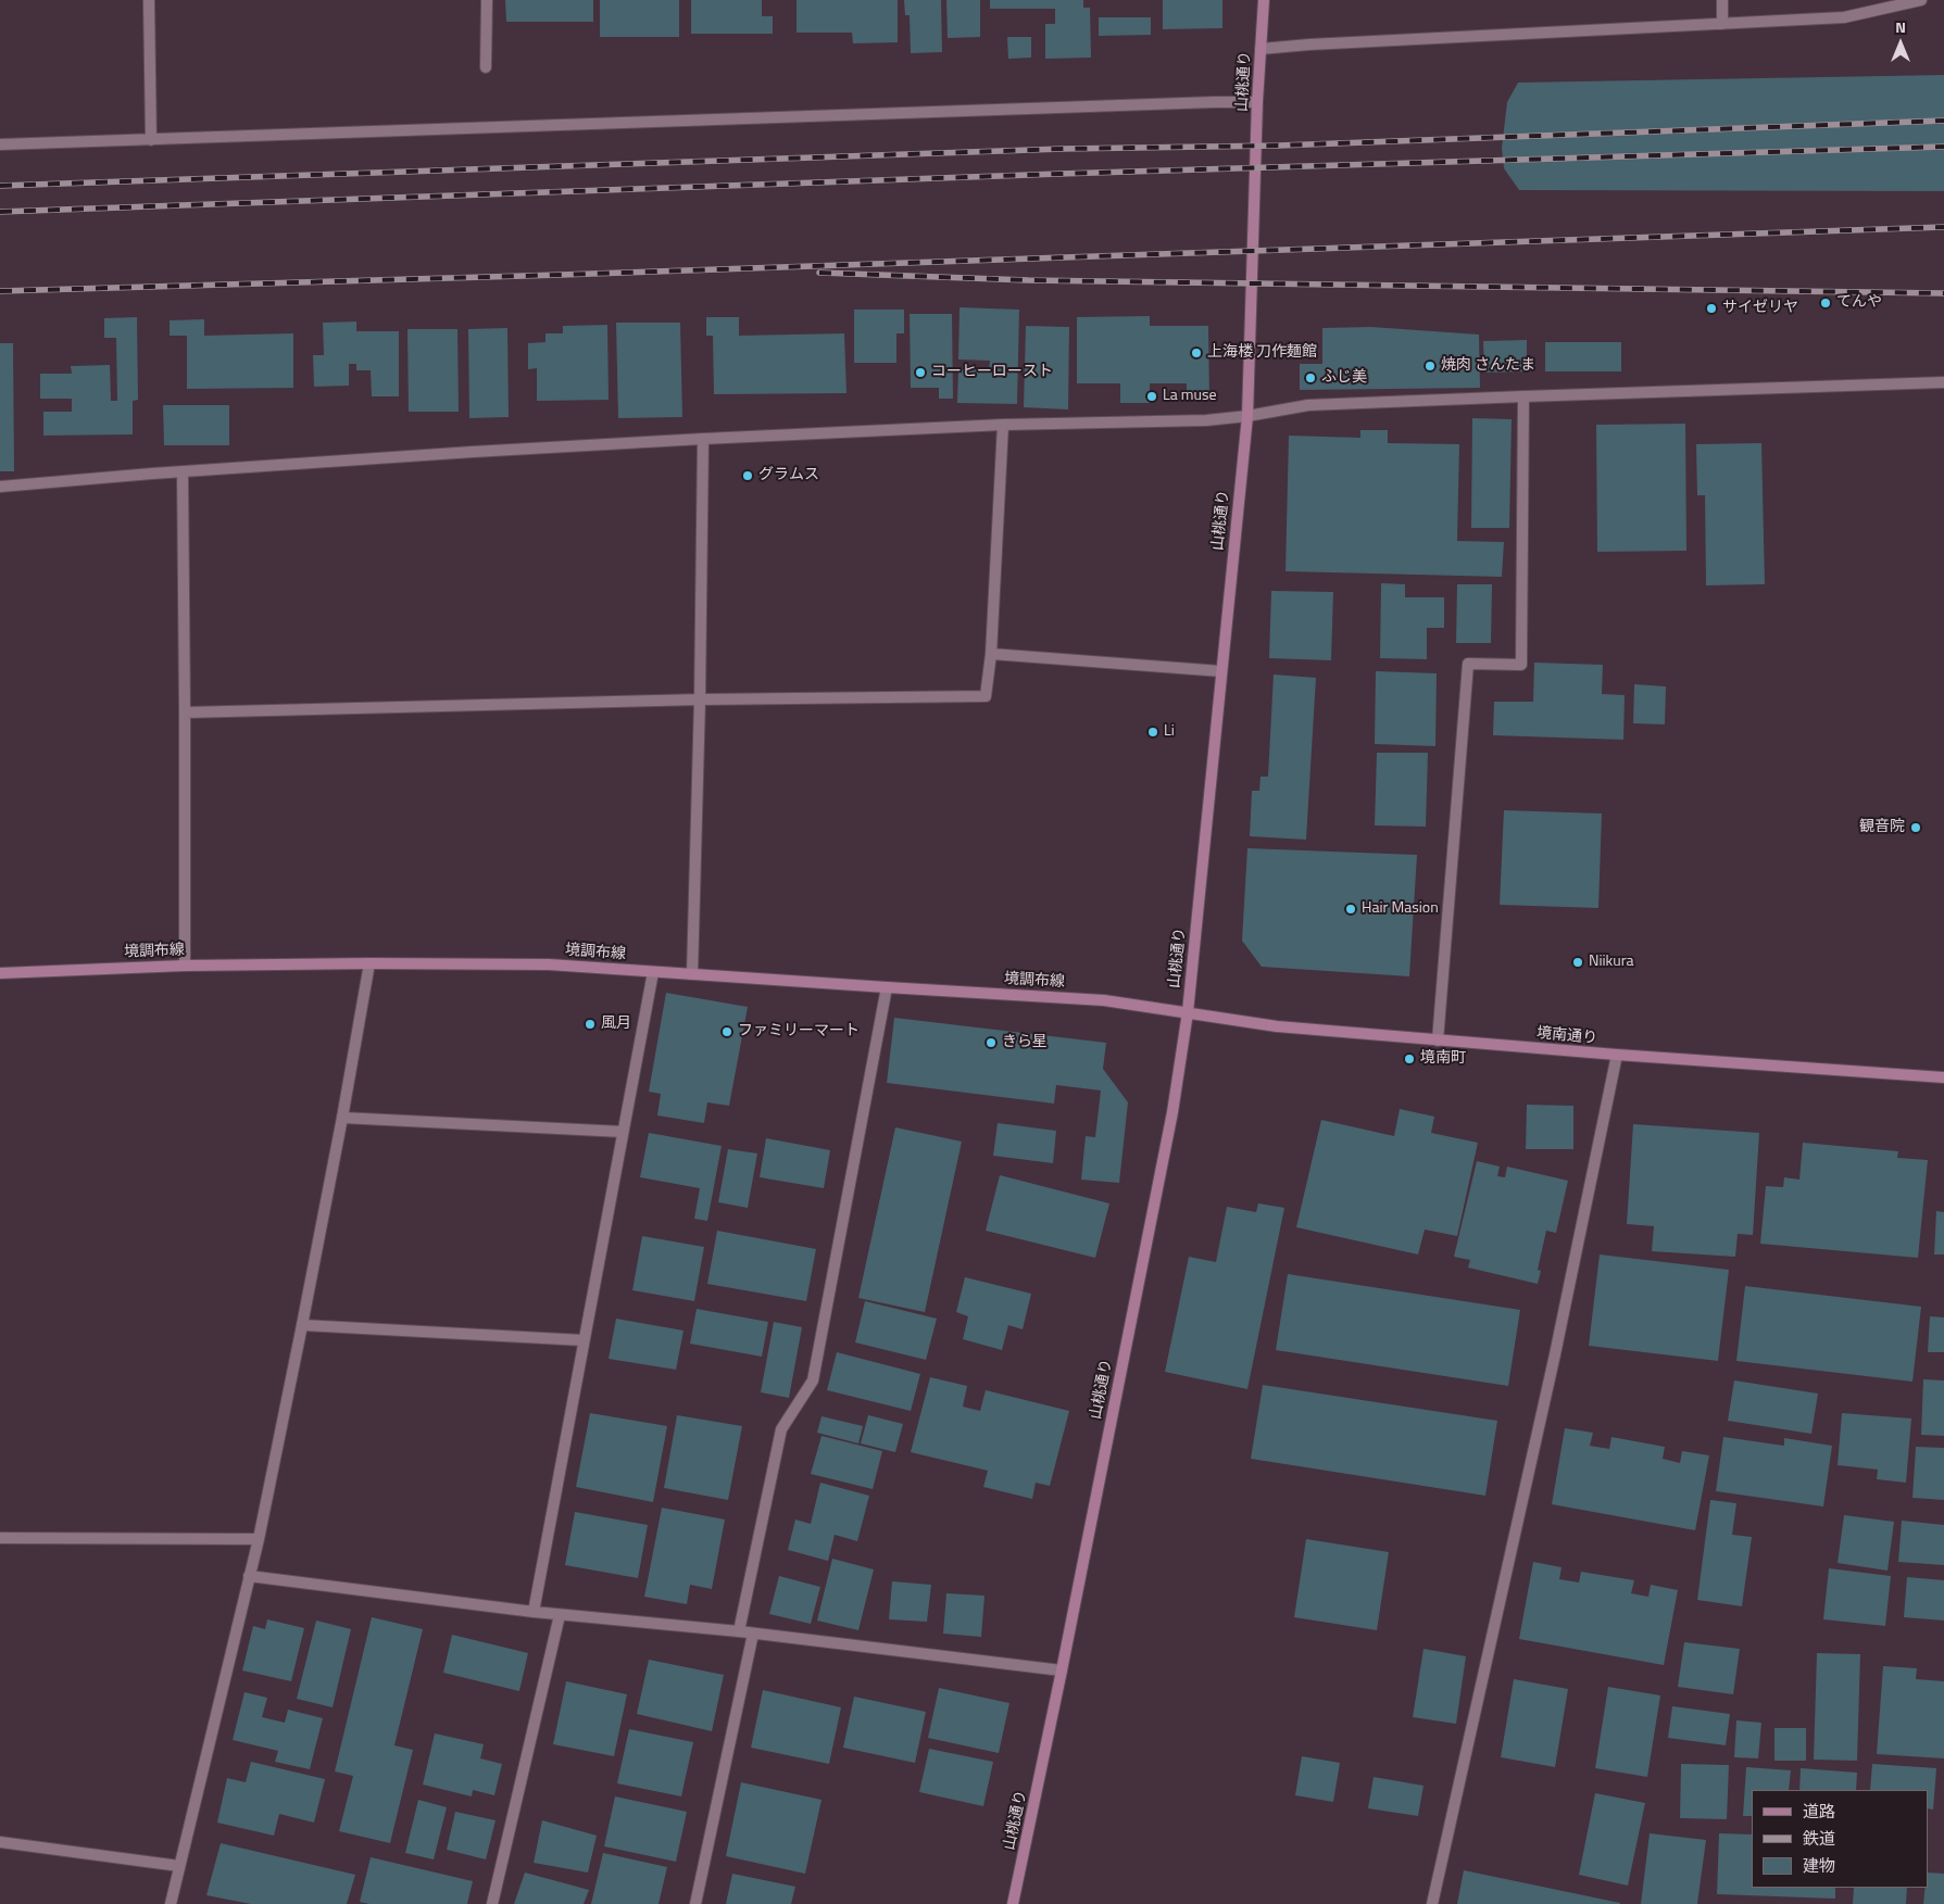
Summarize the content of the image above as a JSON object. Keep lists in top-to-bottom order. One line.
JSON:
{"streets":{"street":["山桃通り","境調布線","境南通り"]},"crossings":[["山桃通り","境調布線"],["山桃通り","境南通り"],["境調布線","境南通り"]],"places":["てんや","サイゼリヤ","上海楼 刀作麺館","焼肉 さんたま","コーヒーロースト","ふじ美","La muse","グラムス","Li","観音院","Hair Masion","Niikura","風月","ファミリーマート","きら星","境南町"],"legend":["道路","鉄道","建物"],"north":"top"}
